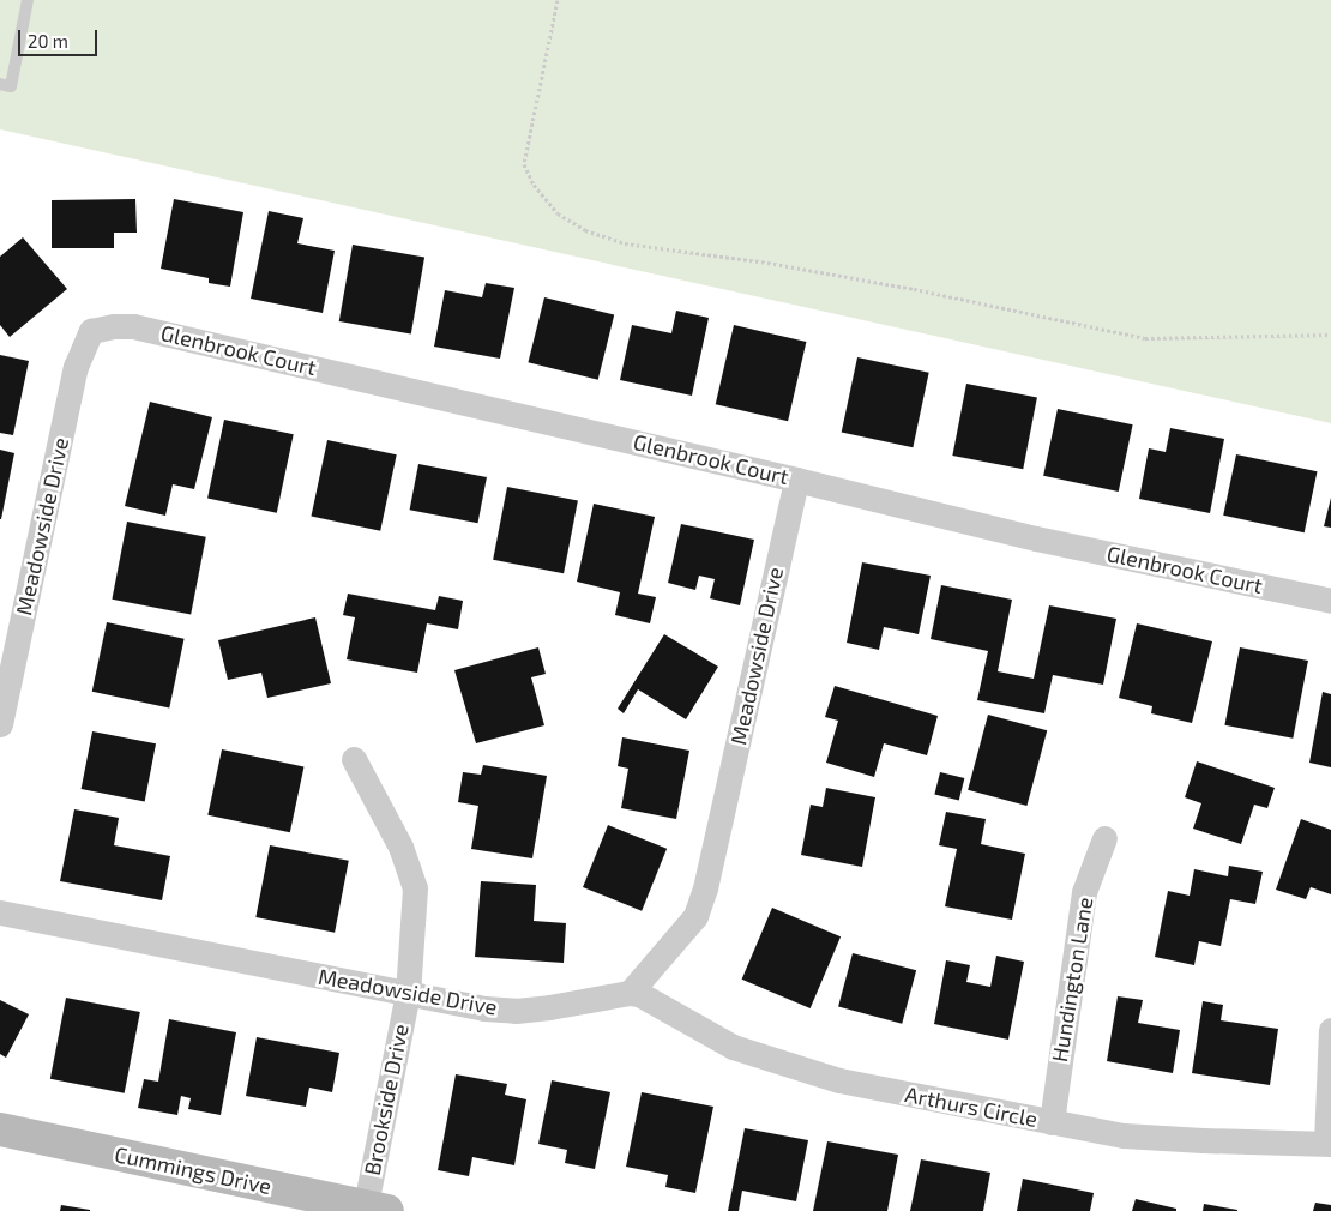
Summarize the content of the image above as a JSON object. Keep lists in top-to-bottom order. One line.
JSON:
{"streets":{"street":["Glenbrook Court","Meadowside Drive","Hundington Lane","Brookside Drive","Arthurs Circle","Cummings Drive"]},"crossings":[["Glenbrook Court","Meadowside Drive"],["Meadowside Drive","Brookside Drive"],["Meadowside Drive","Arthurs Circle"],["Hundington Lane","Arthurs Circle"],["Brookside Drive","Cummings Drive"]],"scale_bar":"20 m"}
